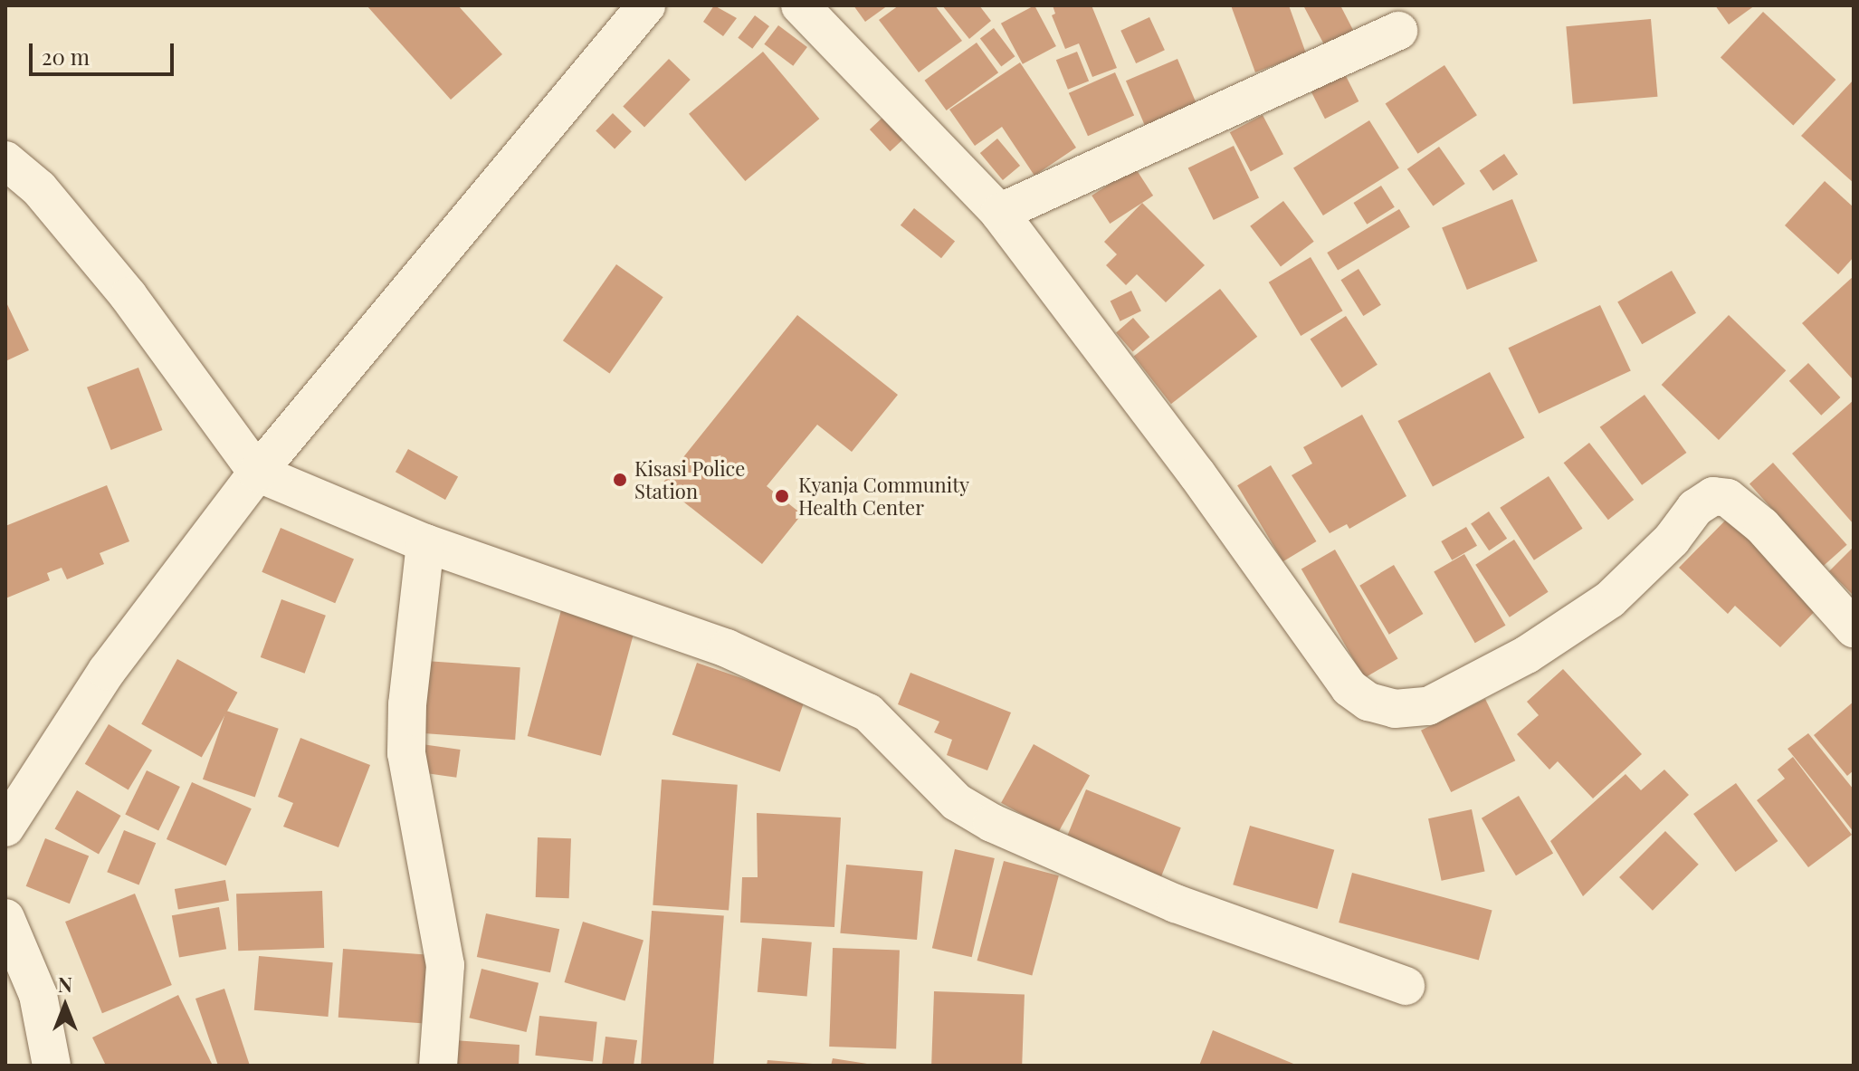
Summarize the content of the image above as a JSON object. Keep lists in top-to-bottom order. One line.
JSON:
{"places":["Kisasi Police Station","Kyanja Community Health Center"],"scale_bar":"20 m","north":"top"}
